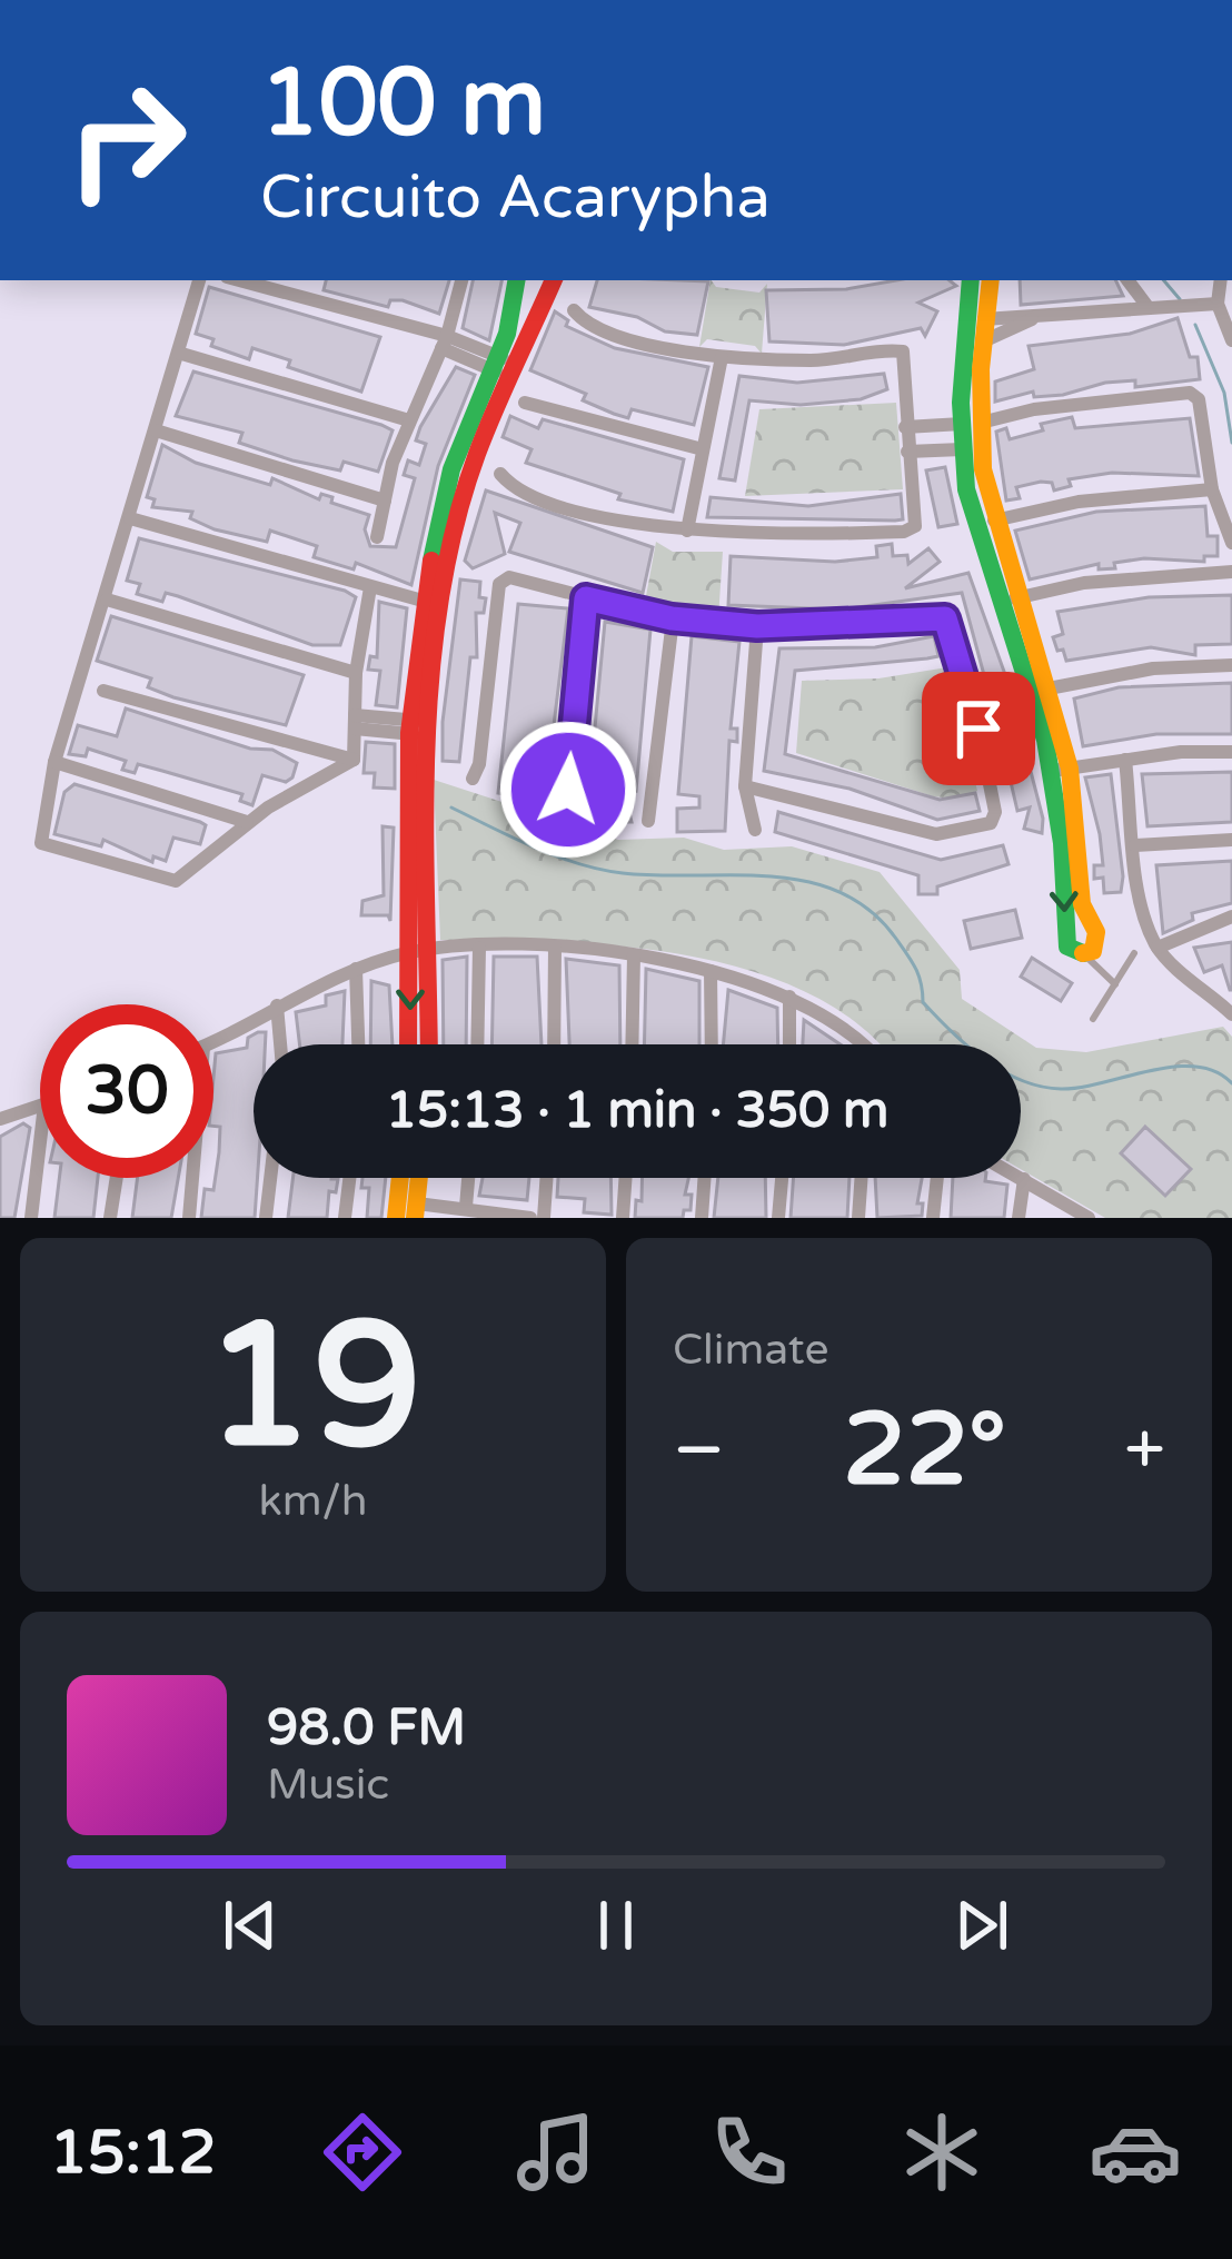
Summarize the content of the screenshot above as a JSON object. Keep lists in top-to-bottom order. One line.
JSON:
{"page":{"turn":["100 m","Circuito Acarypha"],"limit":"30","trip":"15:13 · 1 min · 350 m","tile":[["19","km/h"],"Climate"],"heat":["−","22°","+"],"song":["98.0 FM","Music"],"tabs":"15:12"}}
